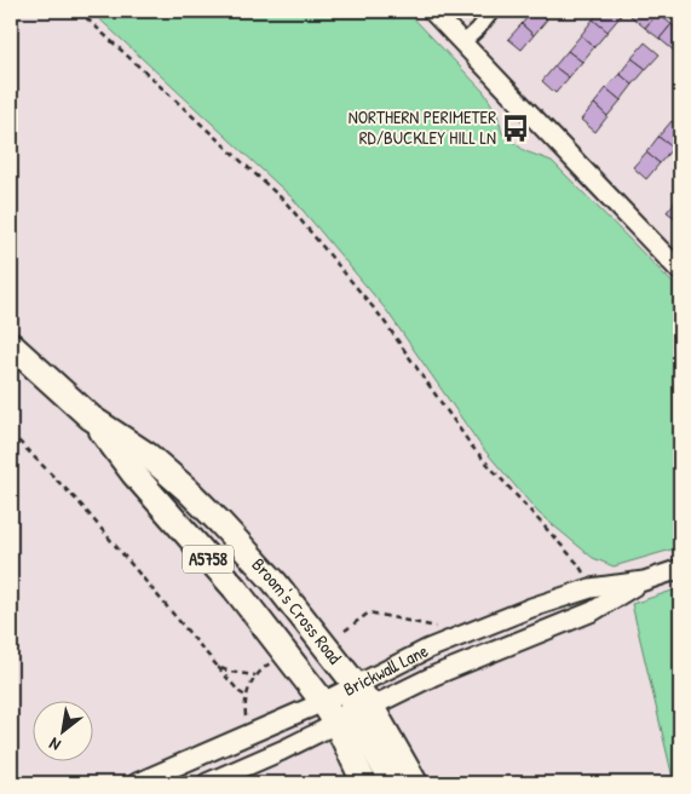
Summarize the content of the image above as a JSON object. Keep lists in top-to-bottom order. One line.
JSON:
{"streets":{"highway":["A5758","Broom's Cross Road"],"main road":["Brickwall Lane"]},"crossings":[["Broom's Cross Road","Brickwall Lane"]],"places":{"bus stop":["NORTHERN PERIMETER RD/BUCKLEY HILL LN"]},"north":"bottom left"}
